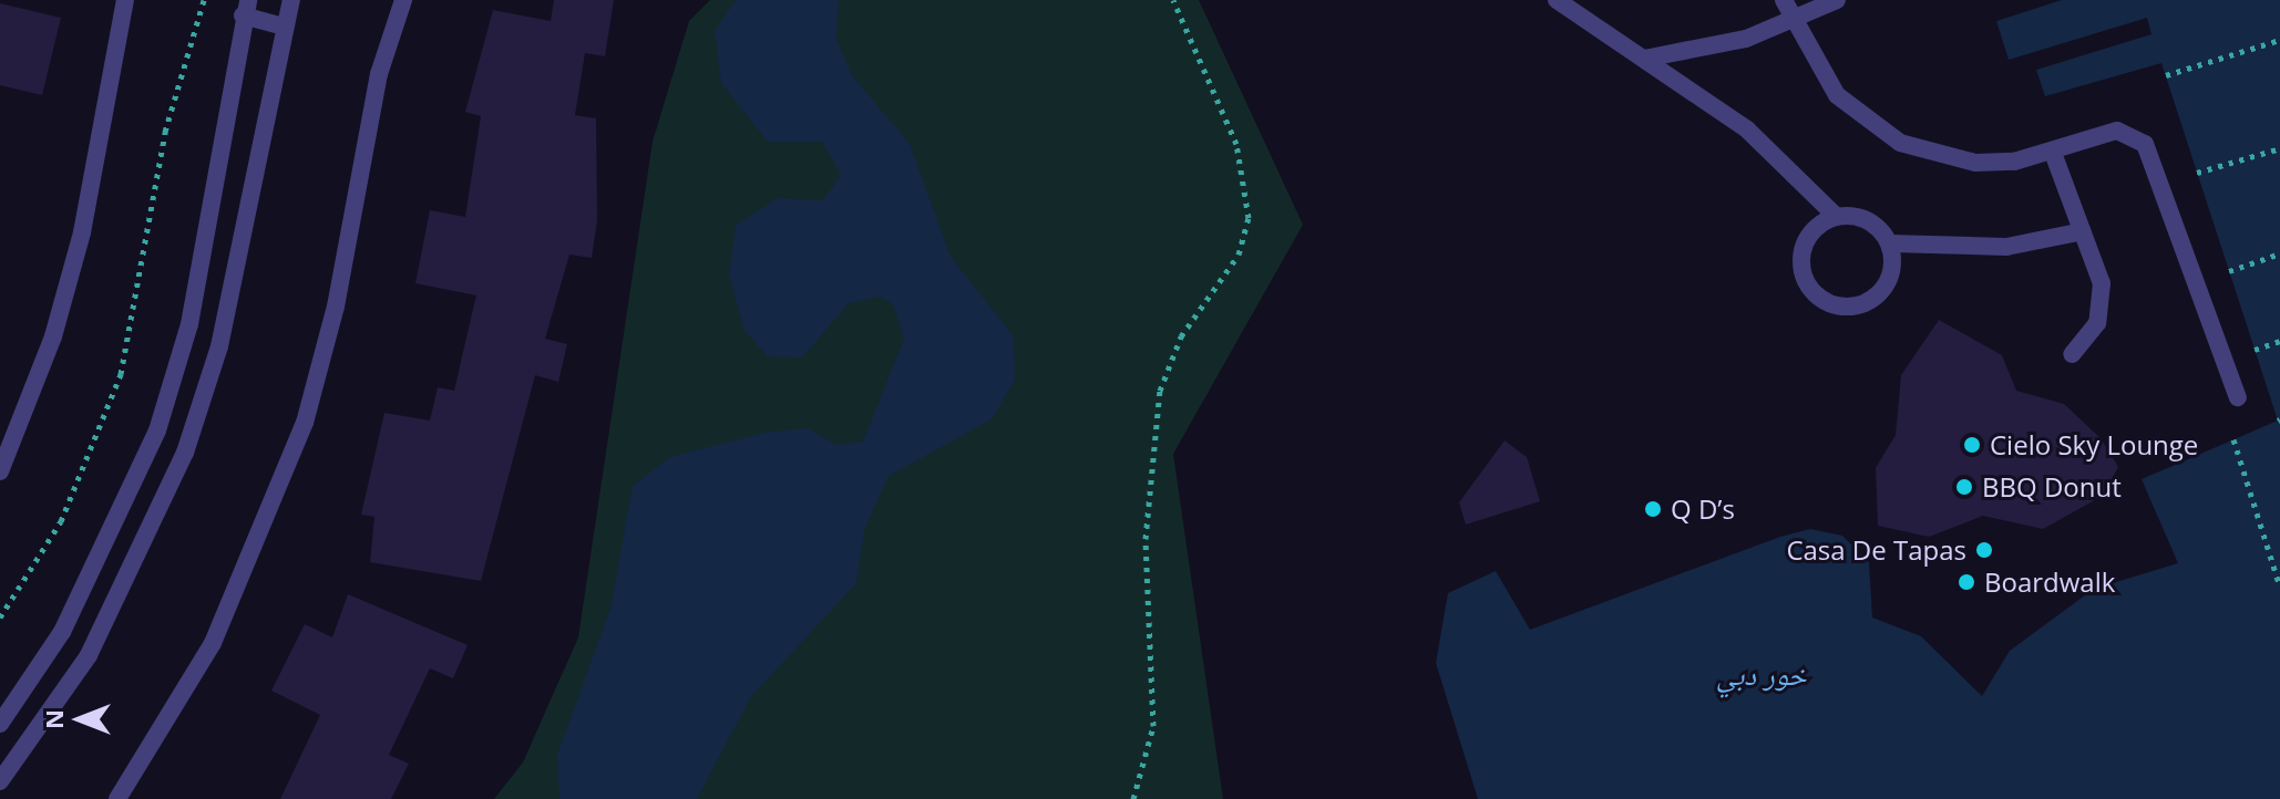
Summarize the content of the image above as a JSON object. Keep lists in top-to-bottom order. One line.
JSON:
{"water":["خور دبي"],"places":["Cielo Sky Lounge","BBQ Donut","Q D’s","Casa De Tapas","Boardwalk"],"north":"left"}
